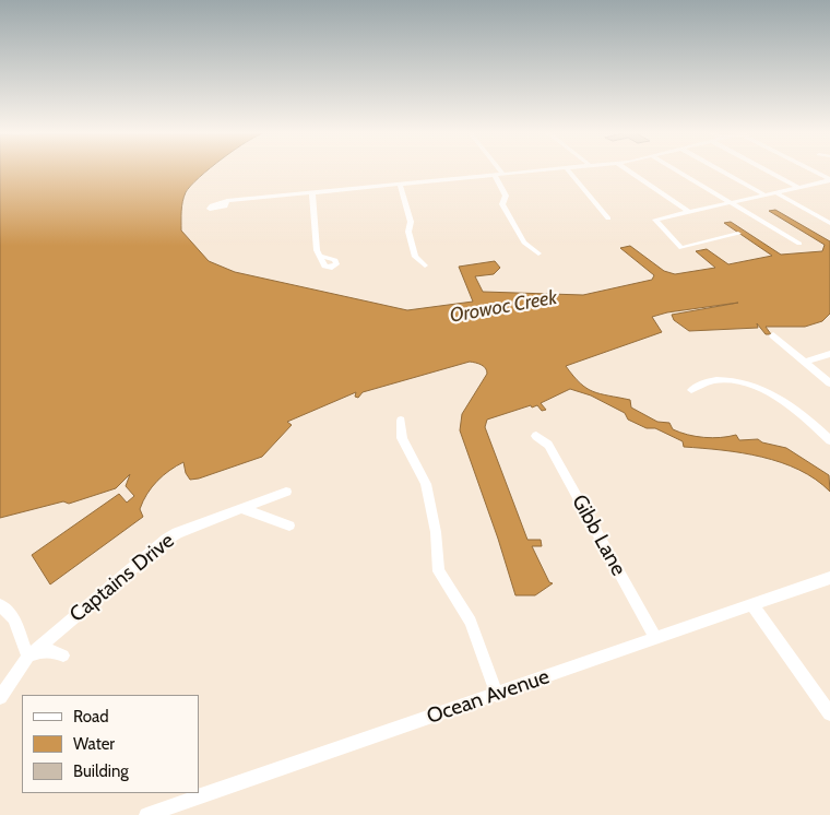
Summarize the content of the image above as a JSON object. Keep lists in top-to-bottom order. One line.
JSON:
{"streets":{"street":["Gibb Lane","Captains Drive","Ocean Avenue"]},"crossings":[["Gibb Lane","Ocean Avenue"]],"water":["Orowoc Creek"],"legend":["Road","Water","Building"]}
